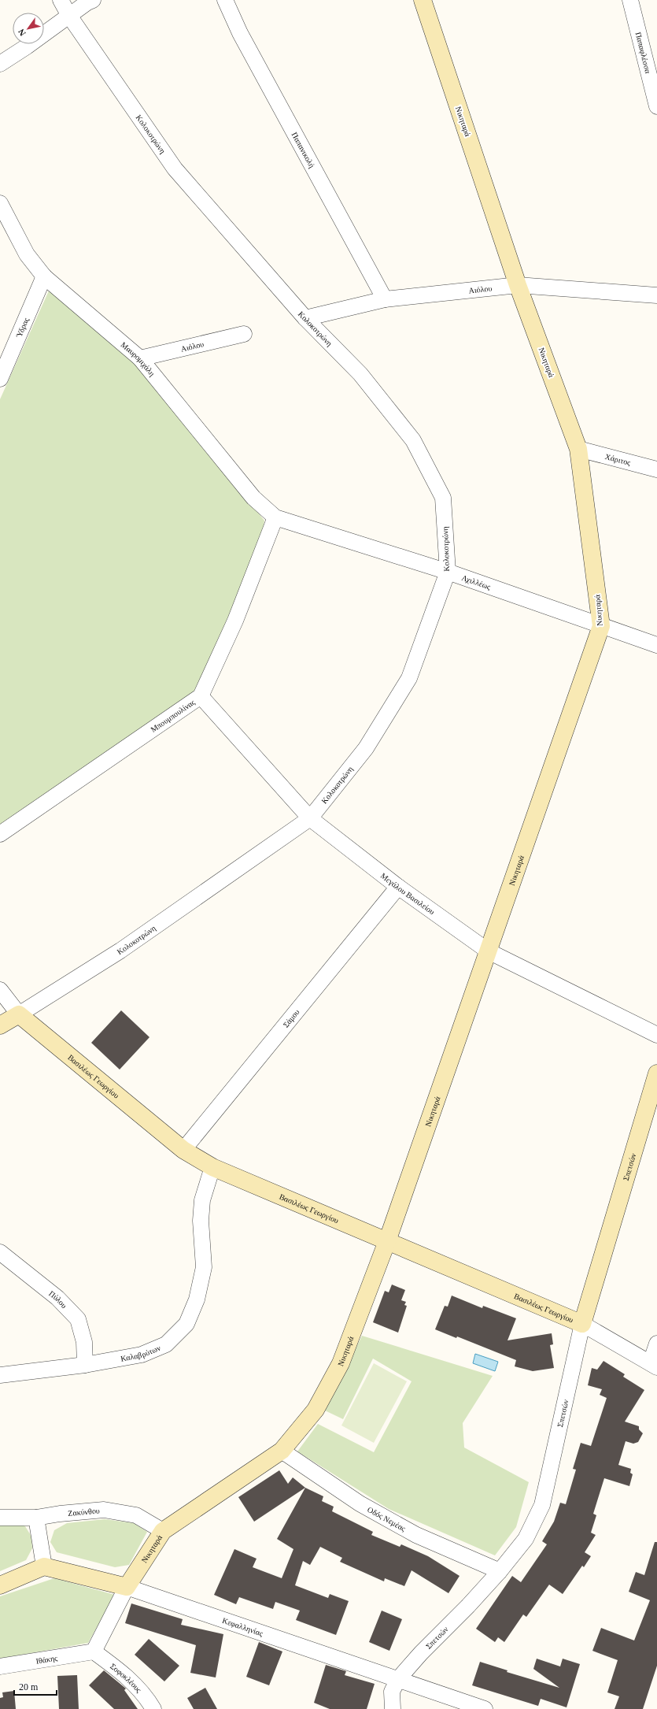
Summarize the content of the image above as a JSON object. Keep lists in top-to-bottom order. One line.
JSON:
{"streets":{"street":["Παπαφλέσσα","Νικηταρά","Κολοκοτρώνη","Παπανικολή","Αιόλου","Ύδρας","Μαυρομιχάλη","Χάριτος","Αχιλλέως","Μπουμπουλίνας","Μεγάλου Βασιλείου","Σάμου","Βασιλέως Γεωργίου","Σπετσών","Πύλου","Καλαβρύτων","Ζακύνθου","Οδóς Νεμέας","Κεφαλληνίας","Ιθάκης","Σοφοκλέους"]},"crossings":[["Νικηταρά","Αιόλου"],["Νικηταρά","Χάριτος"],["Νικηταρά","Αχιλλέως"],["Νικηταρά","Μεγάλου Βασιλείου"],["Νικηταρά","Βασιλέως Γεωργίου"],["Νικηταρά","Ζακύνθου"],["Νικηταρά","Οδóς Νεμέας"],["Νικηταρά","Κεφαλληνίας"],["Νικηταρά","Ιθάκης"],["Νικηταρά","Σοφοκλέους"],["Κολοκοτρώνη","Αιόλου"],["Κολοκοτρώνη","Αχιλλέως"],["Κολοκοτρώνη","Μεγάλου Βασιλείου"],["Κολοκοτρώνη","Βασιλέως Γεωργίου"],["Παπανικολή","Αιόλου"],["Αιόλου","Μαυρομιχάλη"],["Ύδρας","Μαυρομιχάλη"],["Μαυρομιχάλη","Αχιλλέως"],["Μαυρομιχάλη","Μπουμπουλίνας"],["Αχιλλέως","Μπουμπουλίνας"],["Μπουμπουλίνας","Μεγάλου Βασιλείου"],["Μεγάλου Βασιλείου","Σάμου"],["Σάμου","Βασιλέως Γεωργίου"],["Βασιλέως Γεωργίου","Σπετσών"],["Βασιλέως Γεωργίου","Καλαβρύτων"],["Σπετσών","Οδóς Νεμέας"],["Σπετσών","Κεφαλληνίας"],["Πύλου","Καλαβρύτων"],["Ιθάκης","Σοφοκλέους"]],"scale_bar":"20 m","north":"bottom left"}
